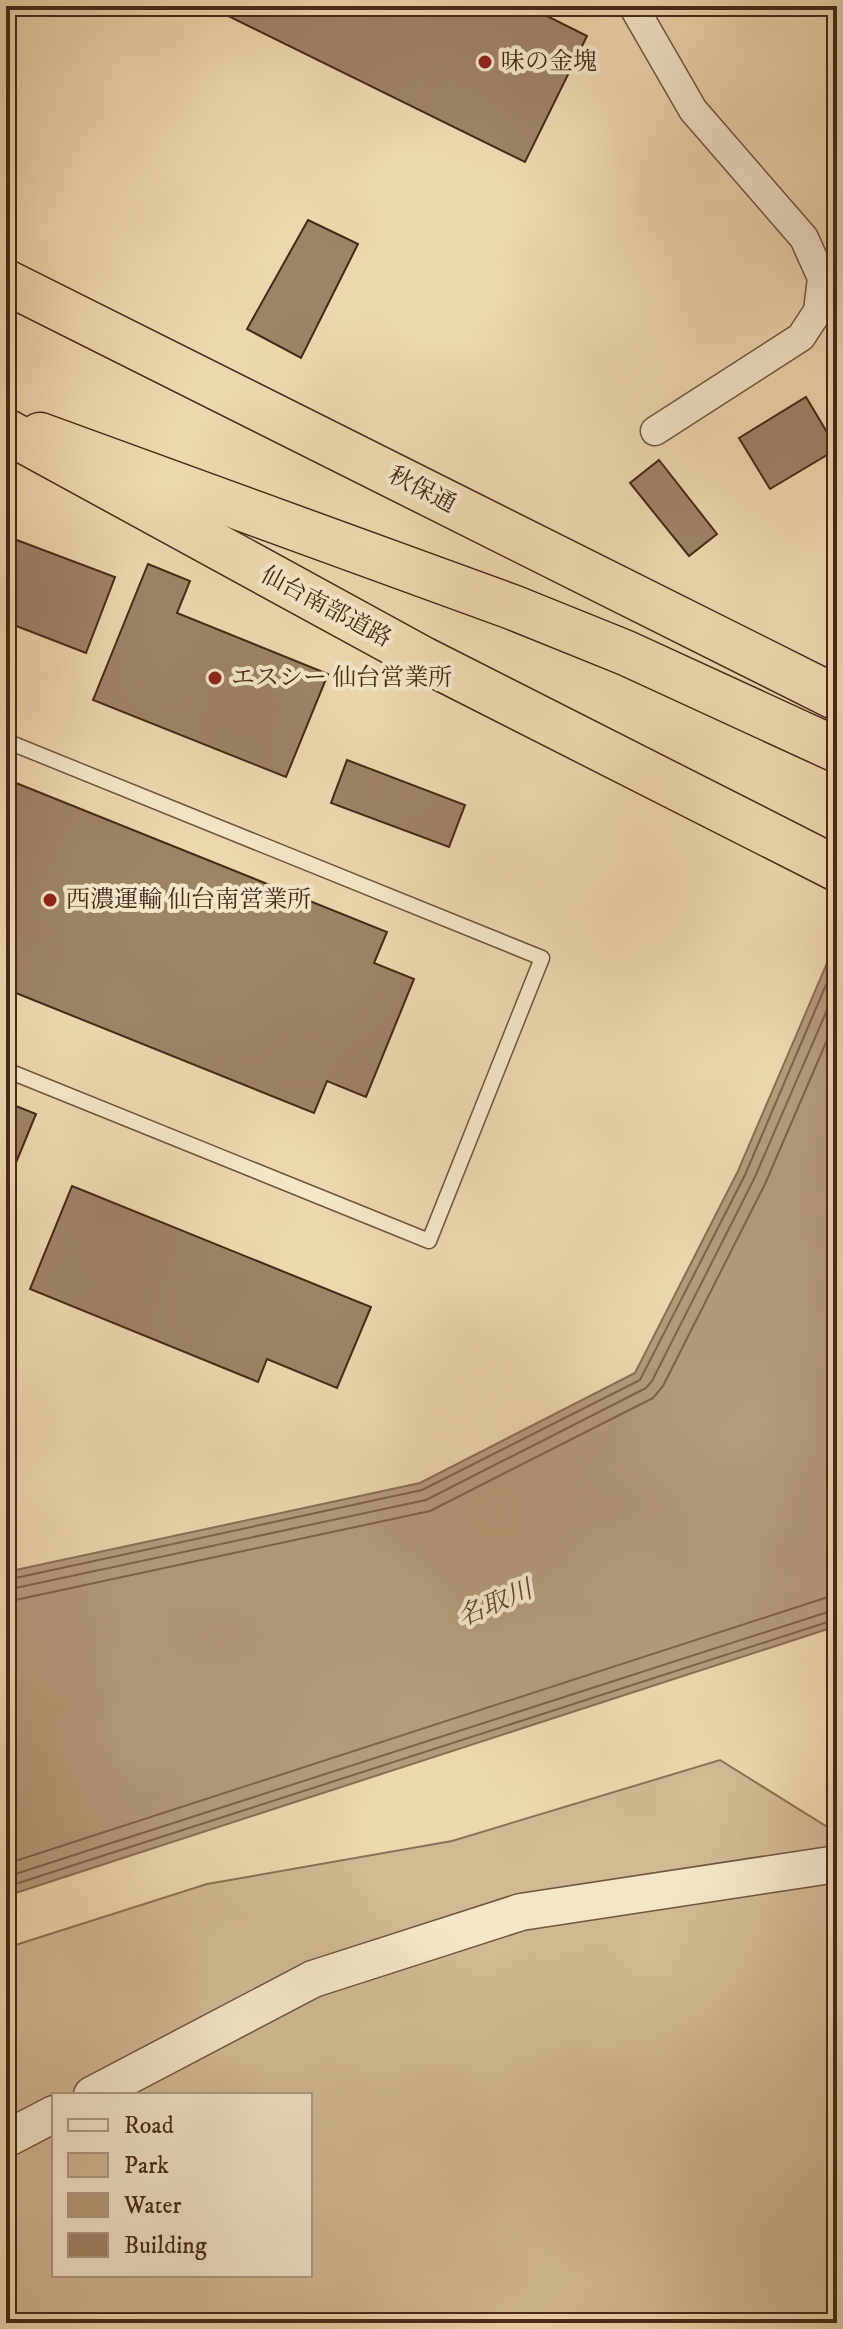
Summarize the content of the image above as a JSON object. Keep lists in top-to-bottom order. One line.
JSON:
{"streets":{"highway":["秋保通","仙台南部道路"]},"water":["名取川"],"places":["味の金塊","エスシー 仙台営業所","西濃運輸 仙台南営業所"],"legend":["Road","Park","Water","Building"]}
